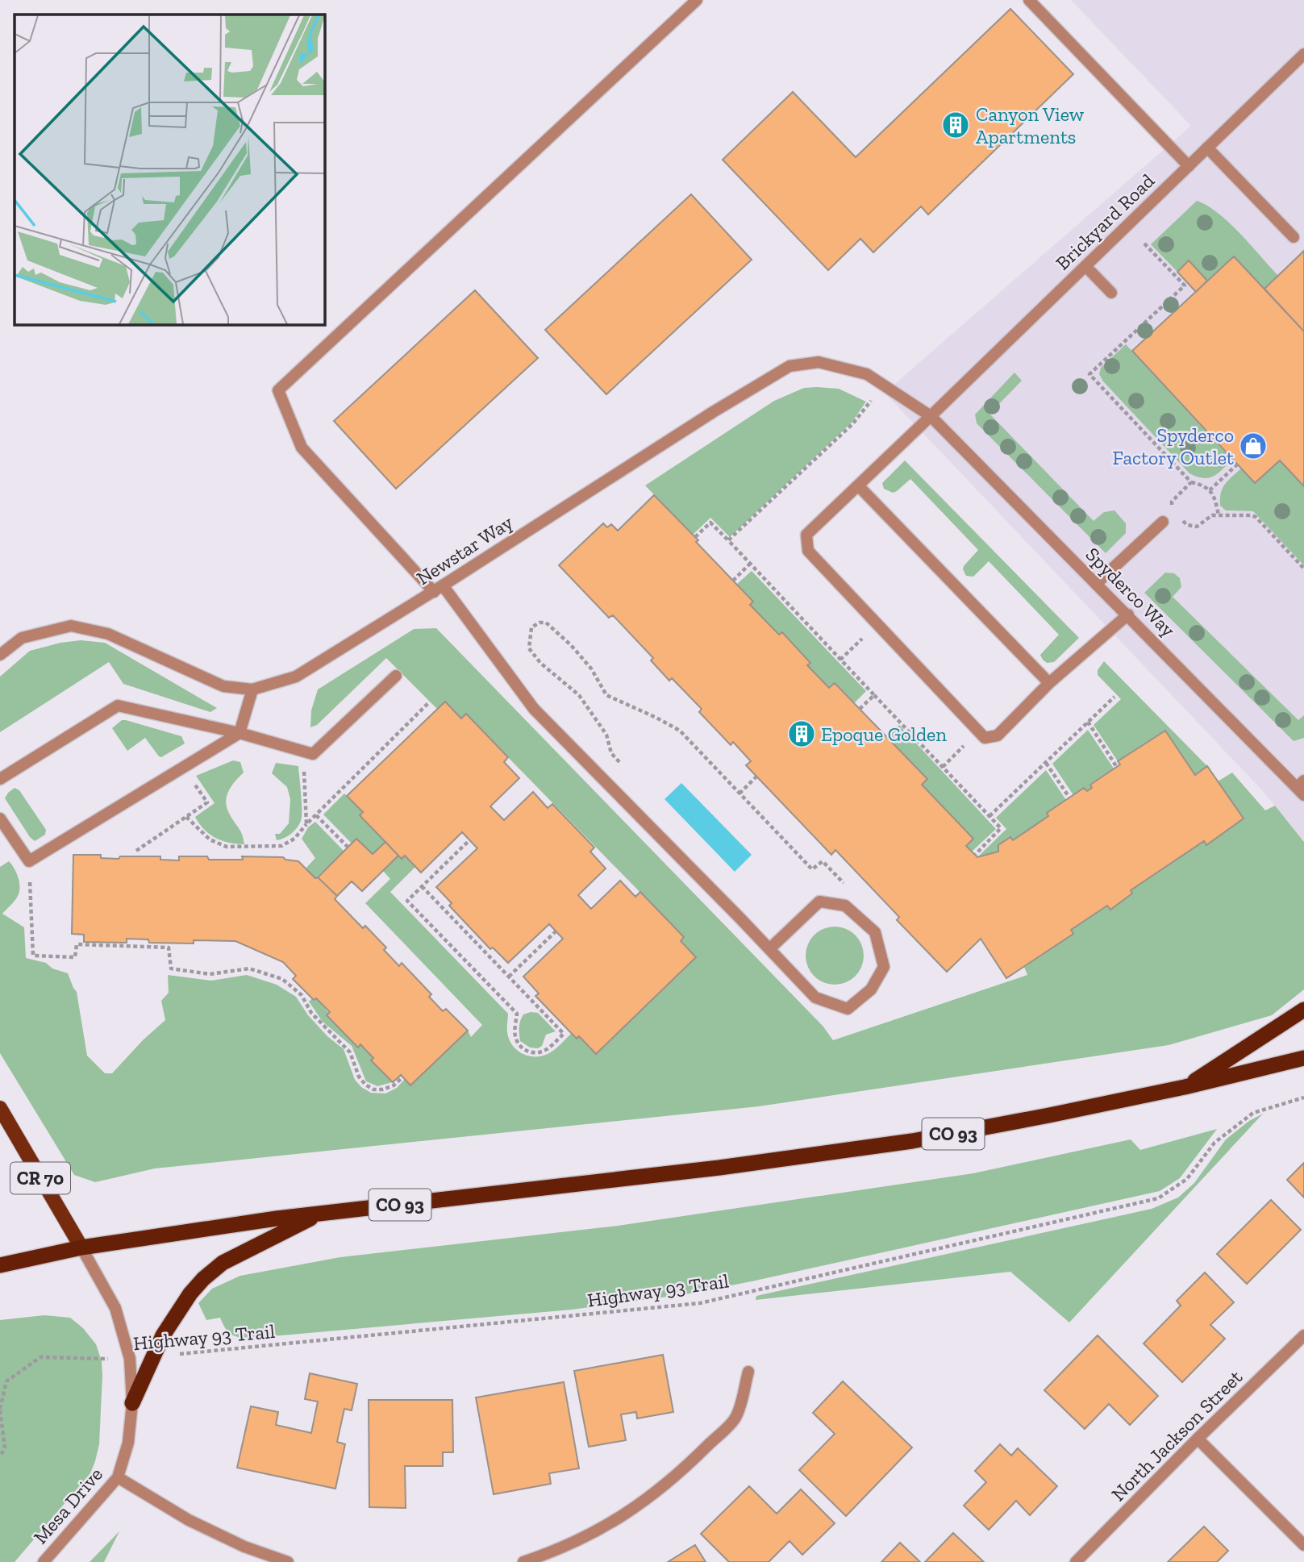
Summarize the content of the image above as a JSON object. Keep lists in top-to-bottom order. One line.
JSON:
{"streets":{"highway":["CO 93"],"main road":["CR 70"],"street":["Brickyard Road","Newstar Way","Spyderco Way","North Jackson Street","Mesa Drive"],"path":["Highway 93 Trail"]},"crossings":[["Brickyard Road","Newstar Way"],["Brickyard Road","Spyderco Way"],["Newstar Way","Spyderco Way"],["CO 93","CR 70"],["CO 93","Mesa Drive"],["CR 70","Mesa Drive"],["Highway 93 Trail","Mesa Drive"]],"places":{"building":["Canyon View Apartments","Epoque Golden"],"shop":["Spyderco Factory Outlet"]}}
